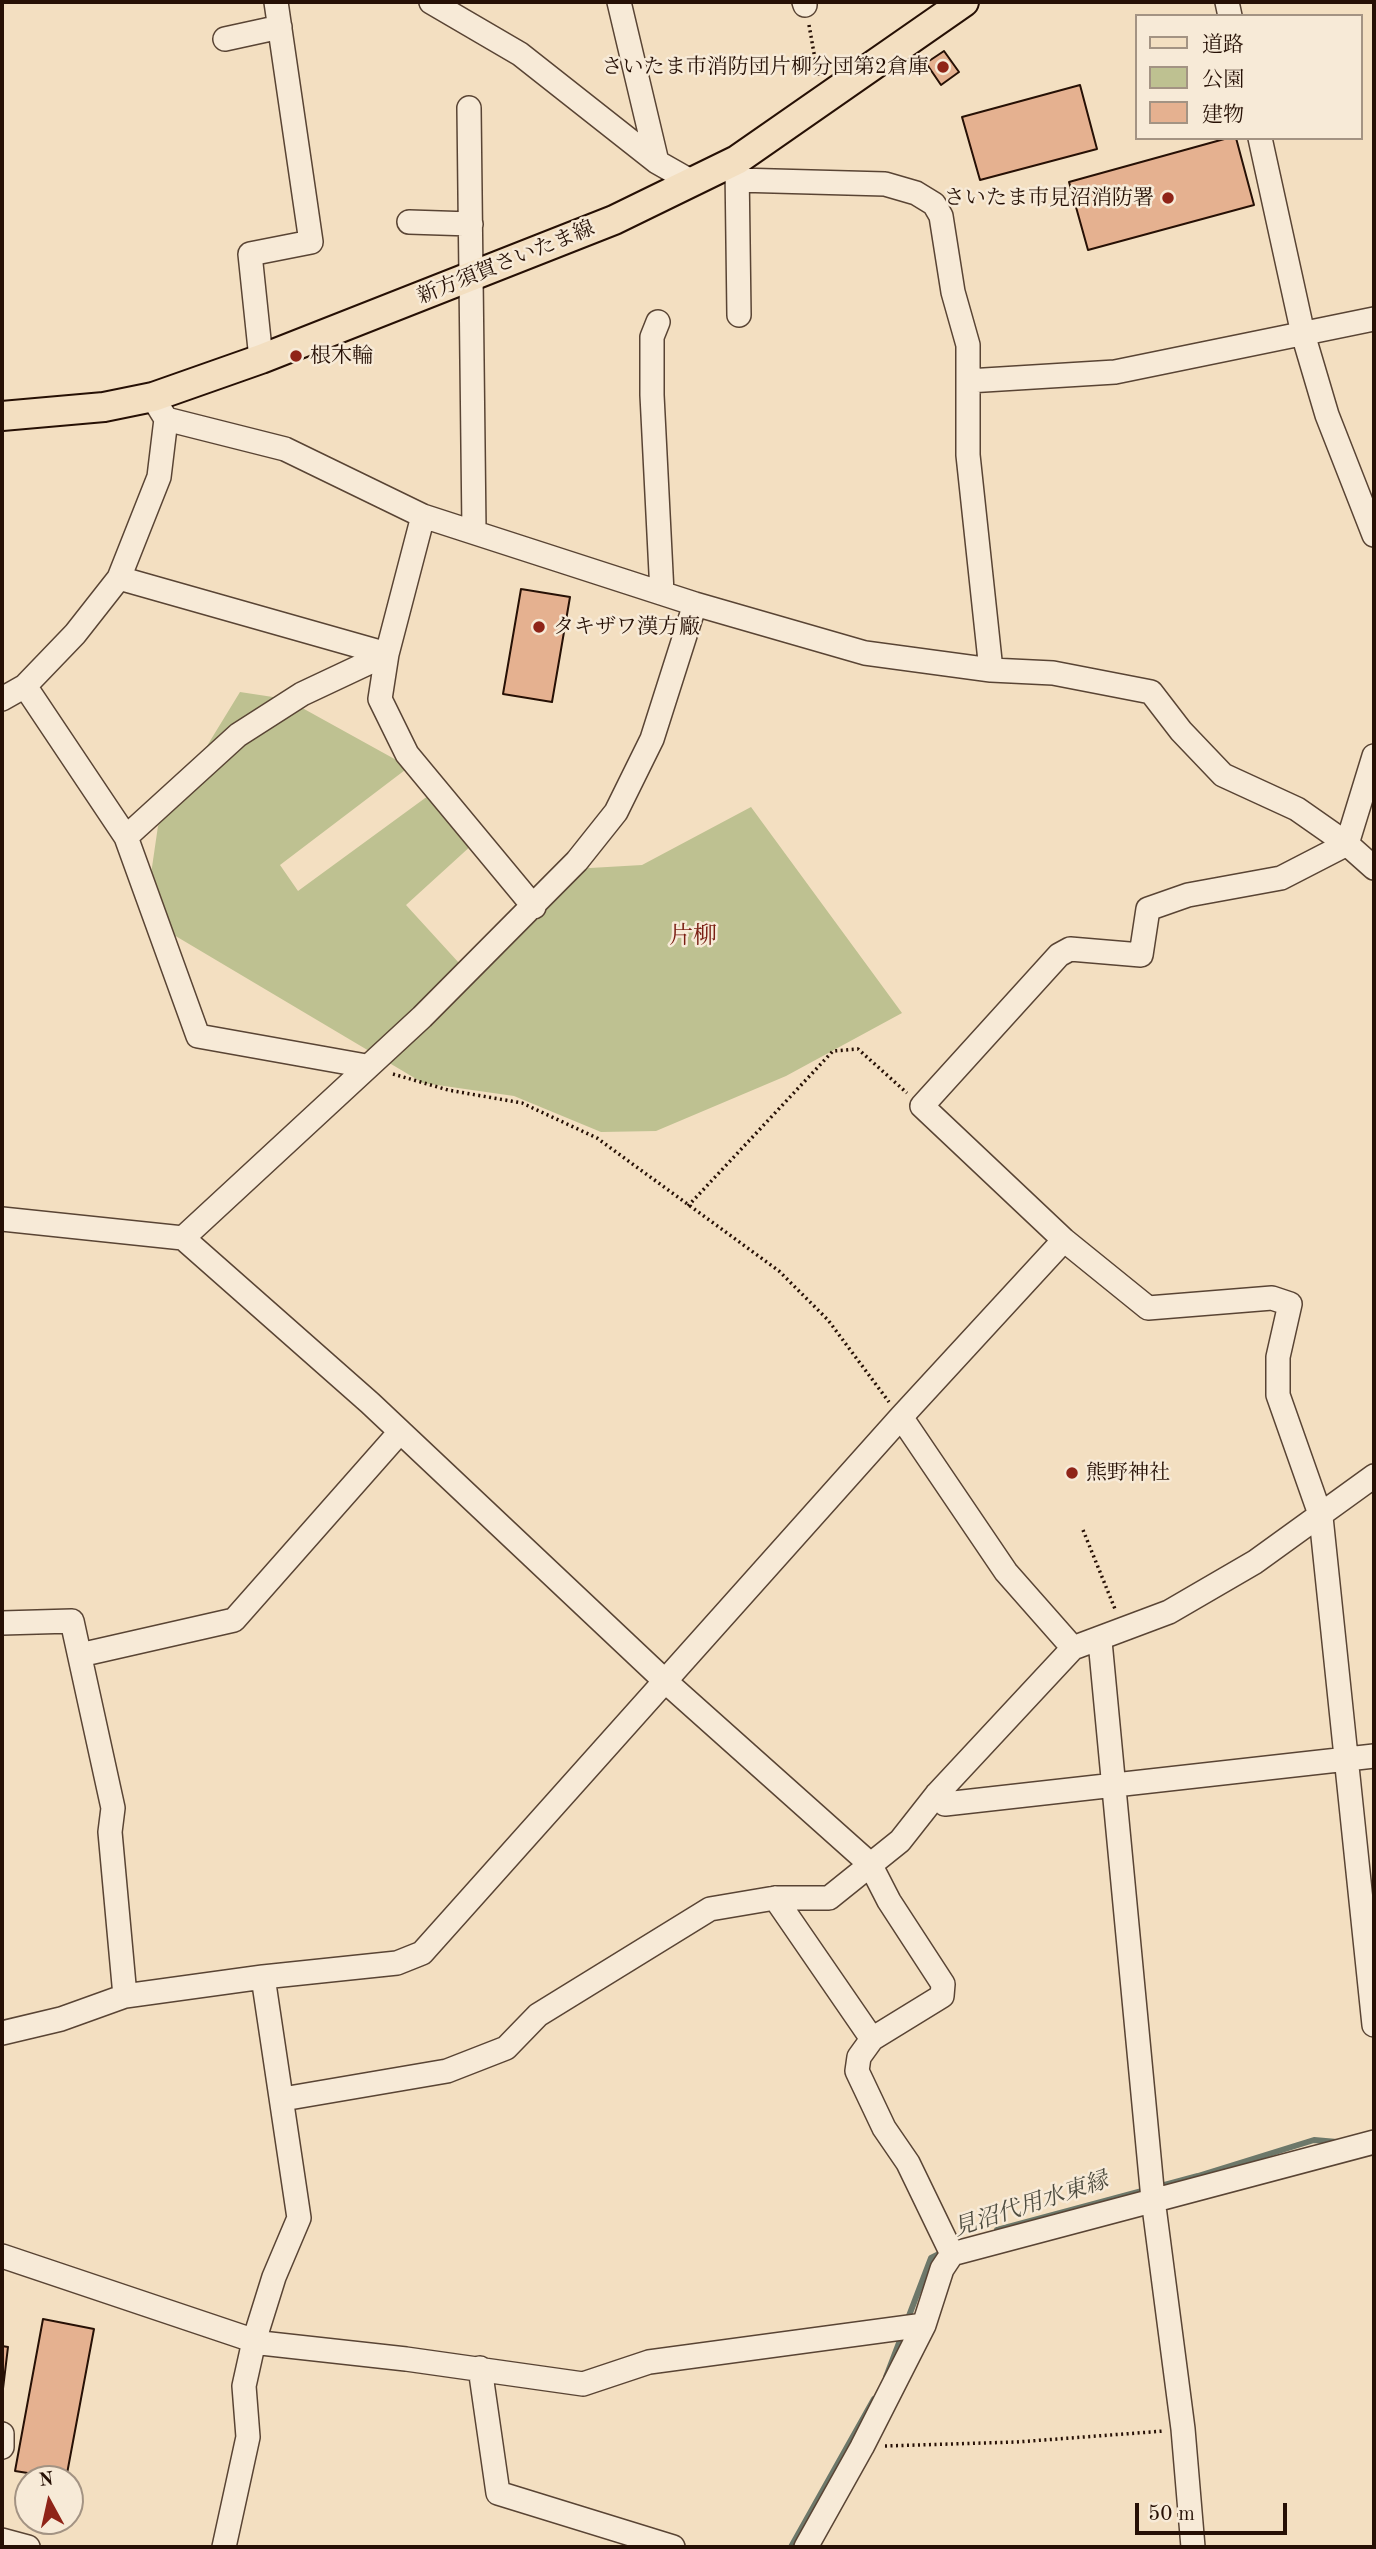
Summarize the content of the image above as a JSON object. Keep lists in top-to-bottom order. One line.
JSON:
{"streets":{"main road":["新方須賀さいたま線"]},"districts":["片柳"],"water":["見沼代用水東縁"],"places":["さいたま市消防団片柳分団第2倉庫","さいたま市見沼消防署","根木輪","タキザワ漢方廠","熊野神社"],"legend":["道路","公園","建物"],"scale_bar":"50 m","north":"top"}
